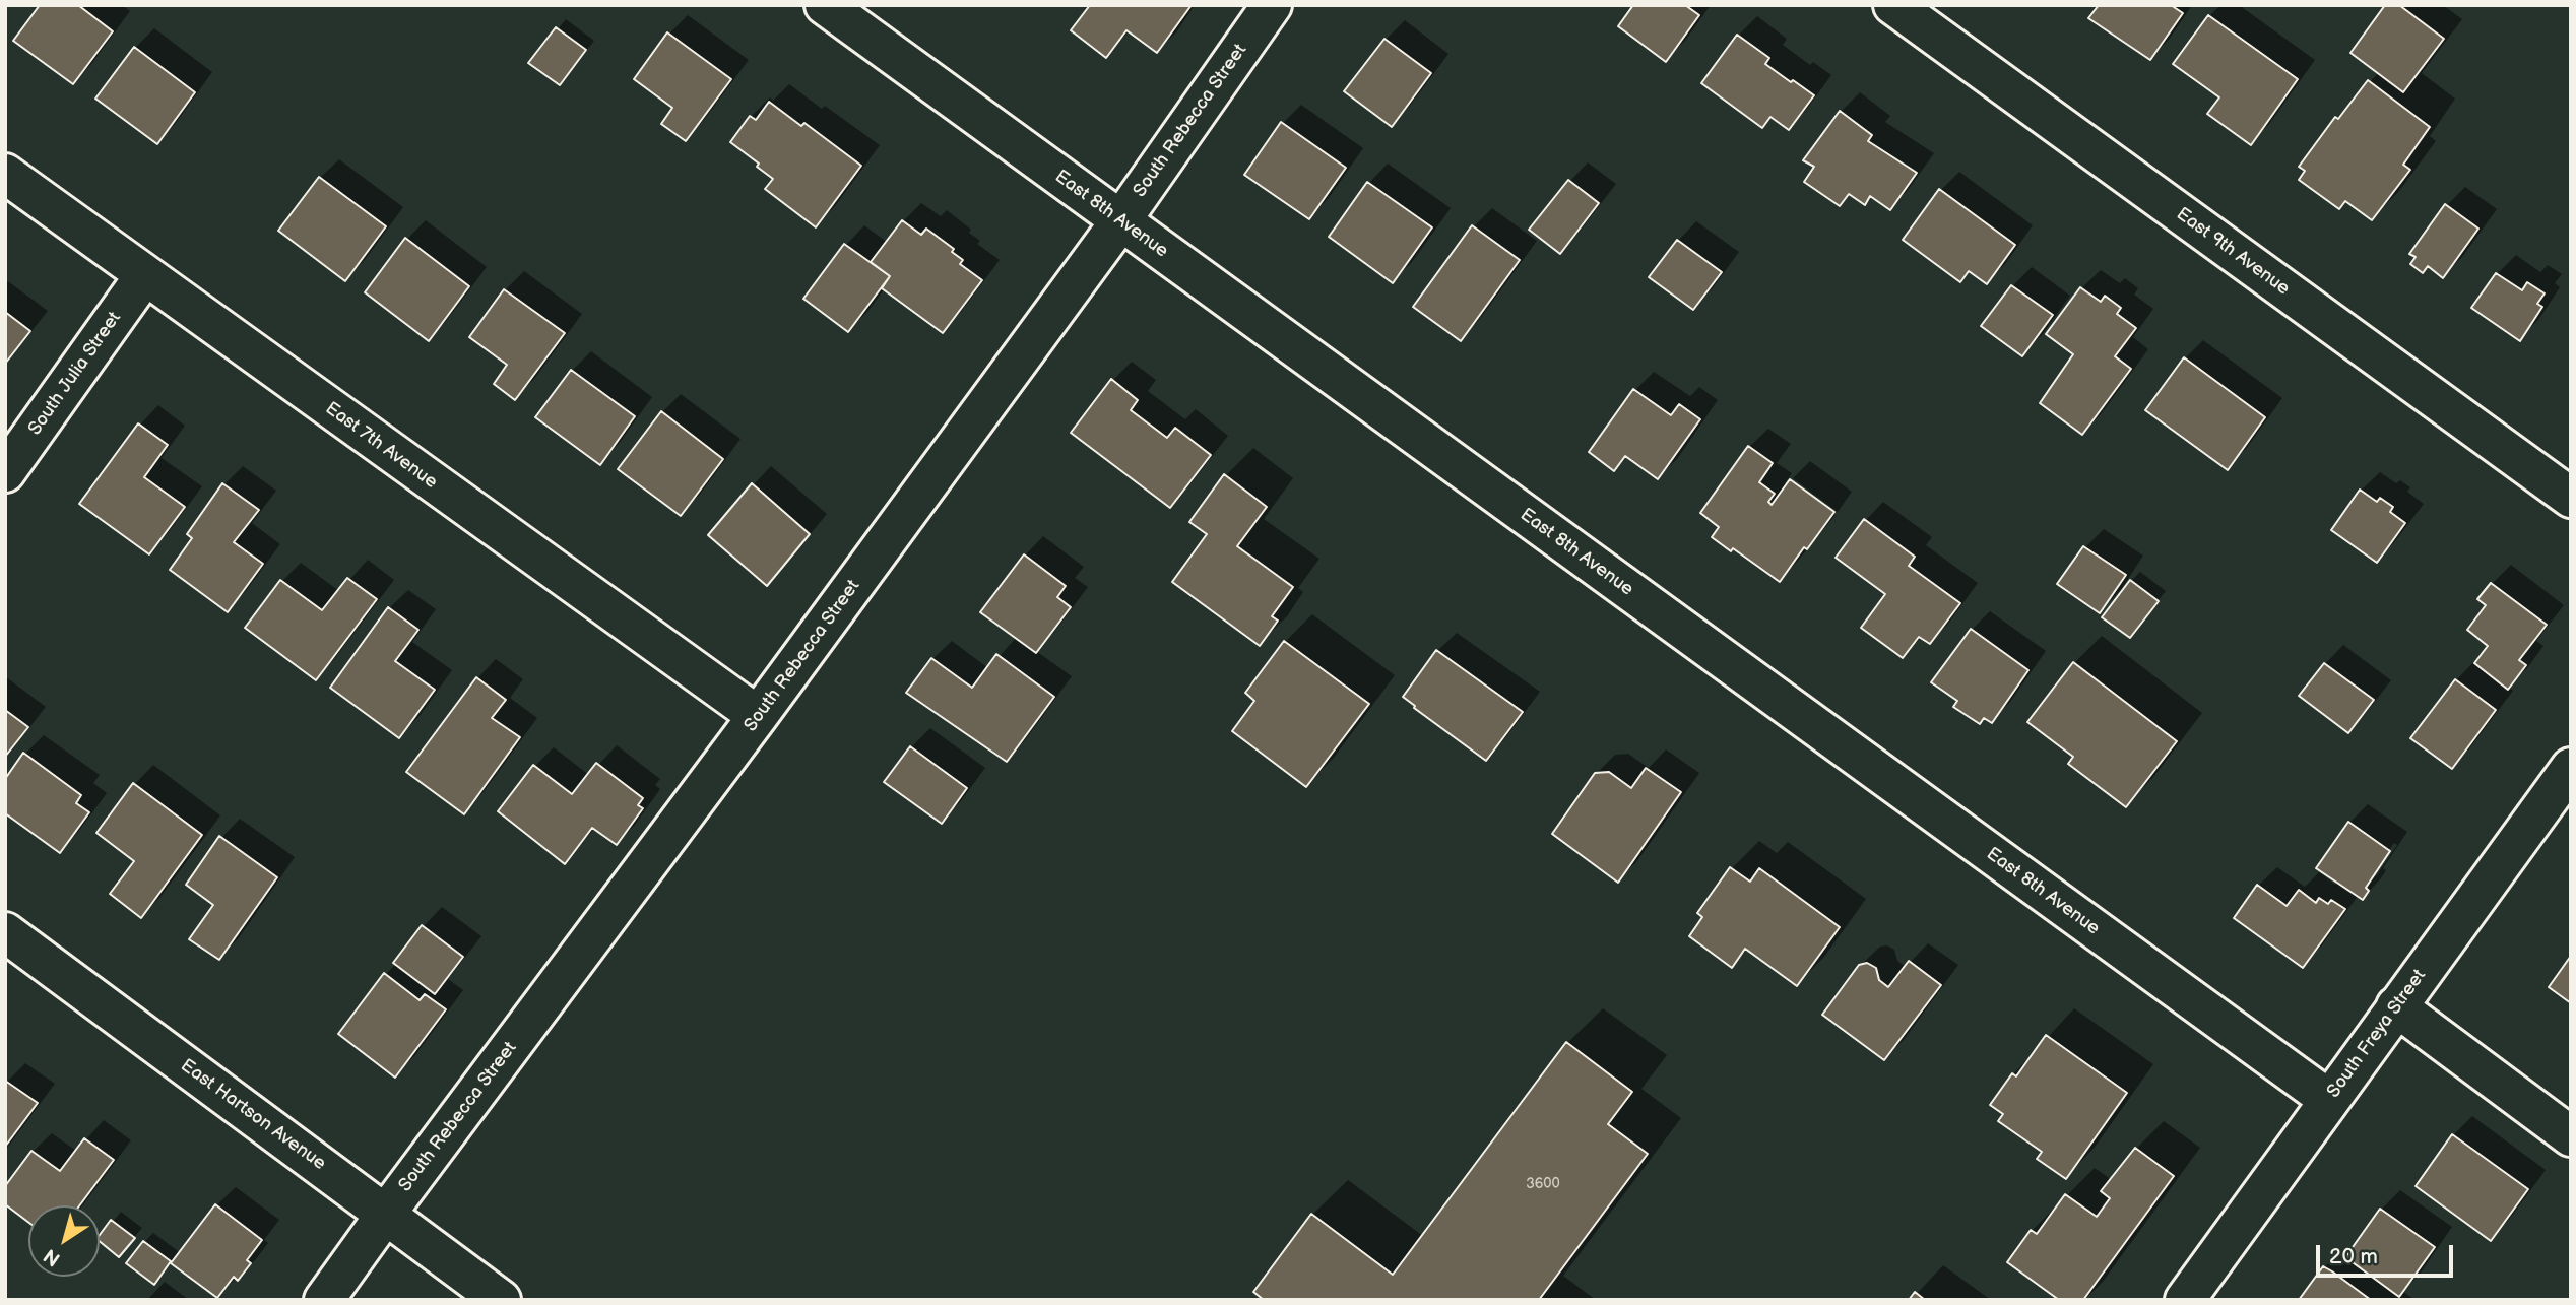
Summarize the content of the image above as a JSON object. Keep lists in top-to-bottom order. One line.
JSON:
{"streets":{"street":["South Rebecca Street","East 8th Avenue","East 9th Avenue","South Julia Street","East 7th Avenue","South Freya Street","East Hartson Avenue"]},"crossings":[["South Rebecca Street","East 8th Avenue"],["South Rebecca Street","East 7th Avenue"],["South Rebecca Street","East Hartson Avenue"],["East 8th Avenue","South Freya Street"],["South Julia Street","East 7th Avenue"]],"house_numbers":["3600"],"scale_bar":"20 m","north":"bottom left"}
